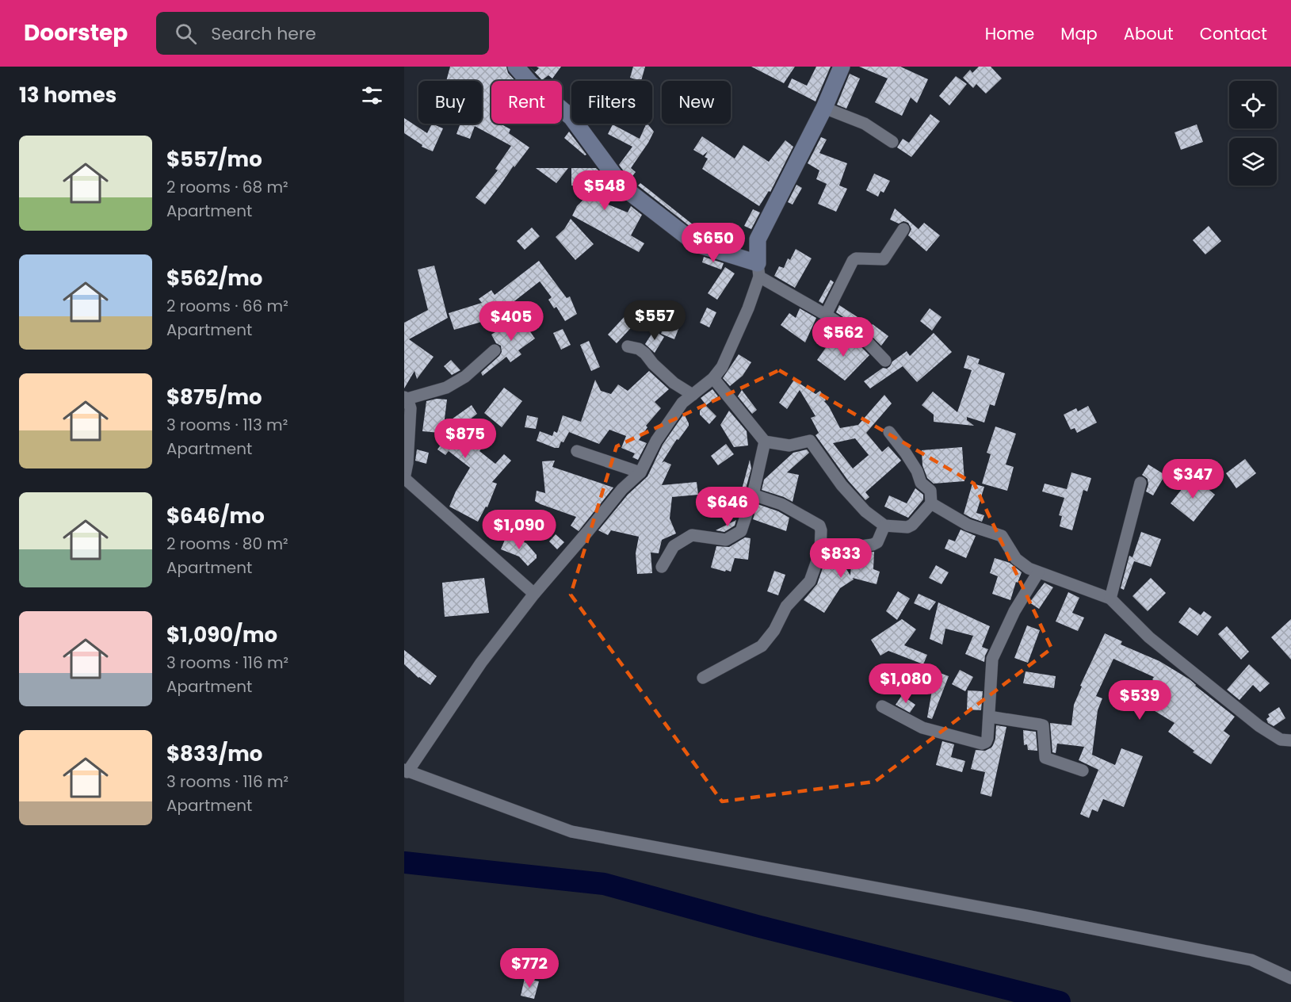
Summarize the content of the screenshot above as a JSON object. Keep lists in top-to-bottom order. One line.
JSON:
{"page":{"header":"Doorstep","search":"Search here","nav":["Home","Map","About","Contact"],"heading":"13 homes","chip":["Buy","Rent","Filters","New"],"list":[{"name":"$557/mo","note":"2 rooms · 68 m² · Apartment"},{"name":"$562/mo","note":"2 rooms · 66 m² · Apartment"},{"name":"$875/mo","note":"3 rooms · 113 m² · Apartment"},{"name":"$646/mo","note":"2 rooms · 80 m² · Apartment"},{"name":"$1,090/mo","note":"3 rooms · 116 m² · Apartment"},{"name":"$833/mo","note":"3 rooms · 116 m² · Apartment"}],"price":["$548","$650","$557","$405","$562","$875","$347","$646","$1,090","$833","$1,080","$539","$772"]}}
